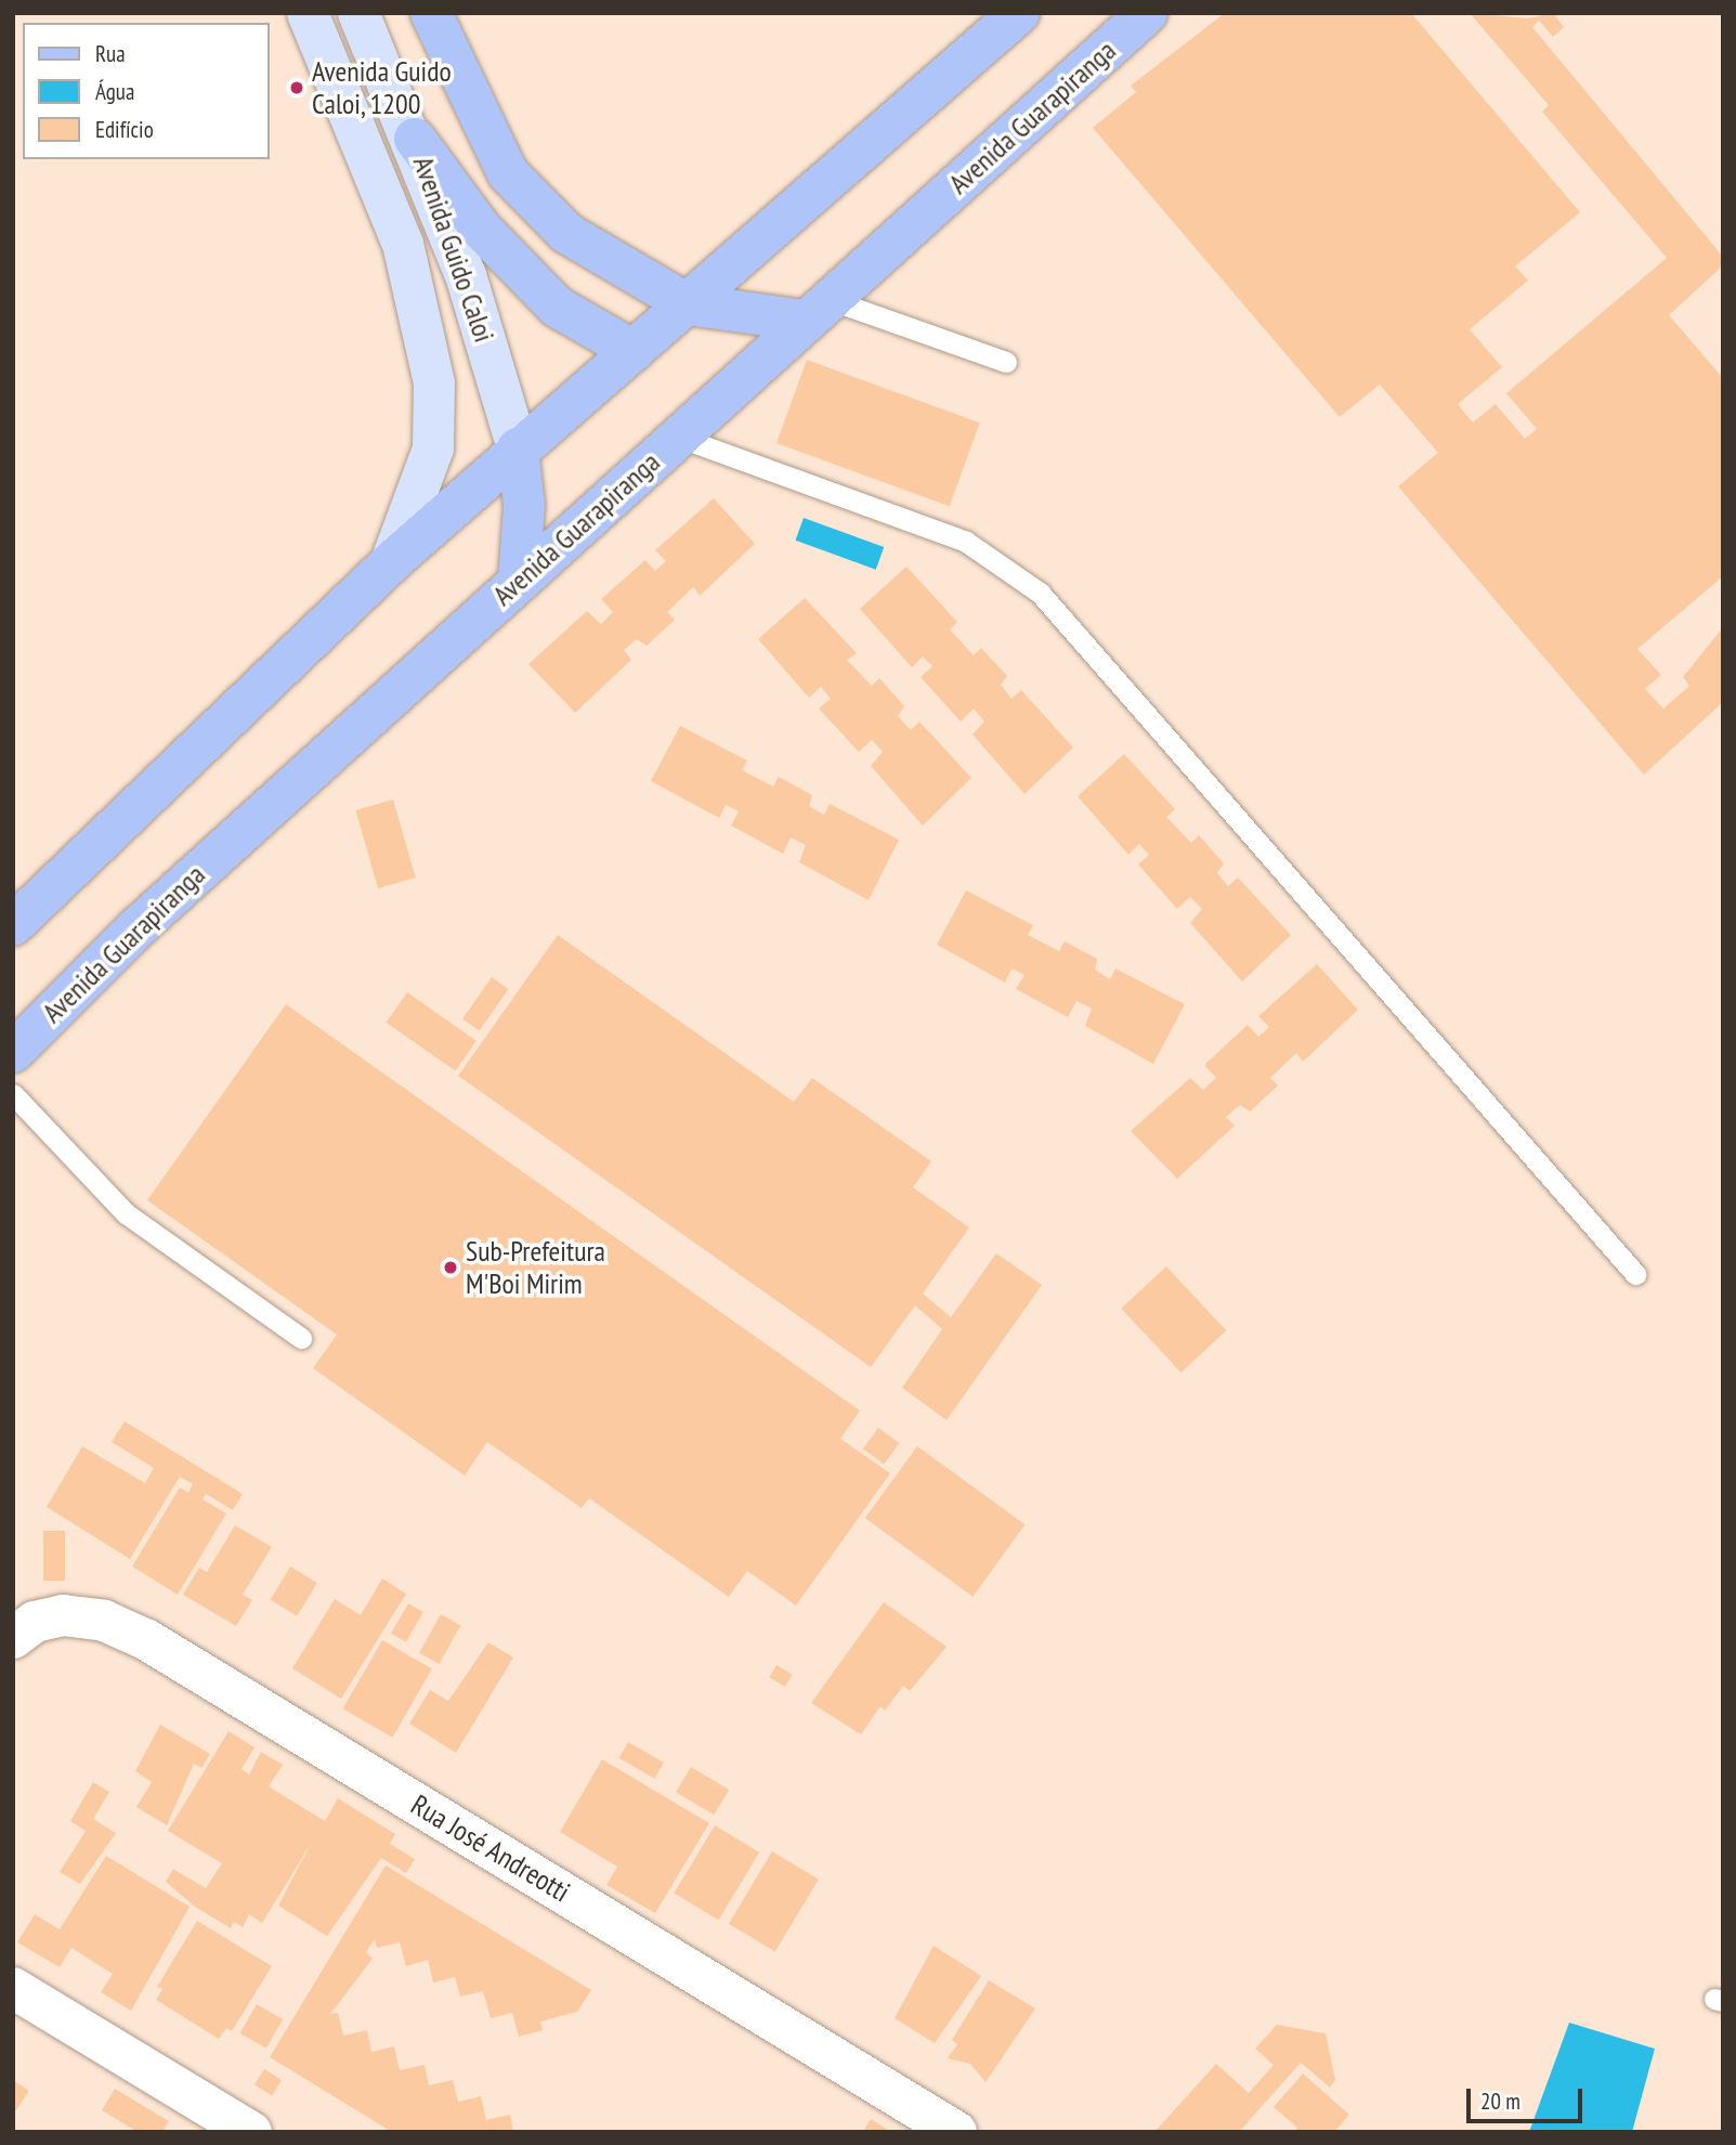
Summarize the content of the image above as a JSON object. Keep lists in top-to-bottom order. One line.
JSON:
{"streets":{"main road":["Avenida Guarapiranga","Avenida Guido Caloi"],"street":["Rua José Andreotti"]},"places":["Avenida Guido Caloi, 1200","Sub-Prefeitura M'Boi Mirim"],"legend":["Rua","Água","Edifício"],"scale_bar":"20 m"}
